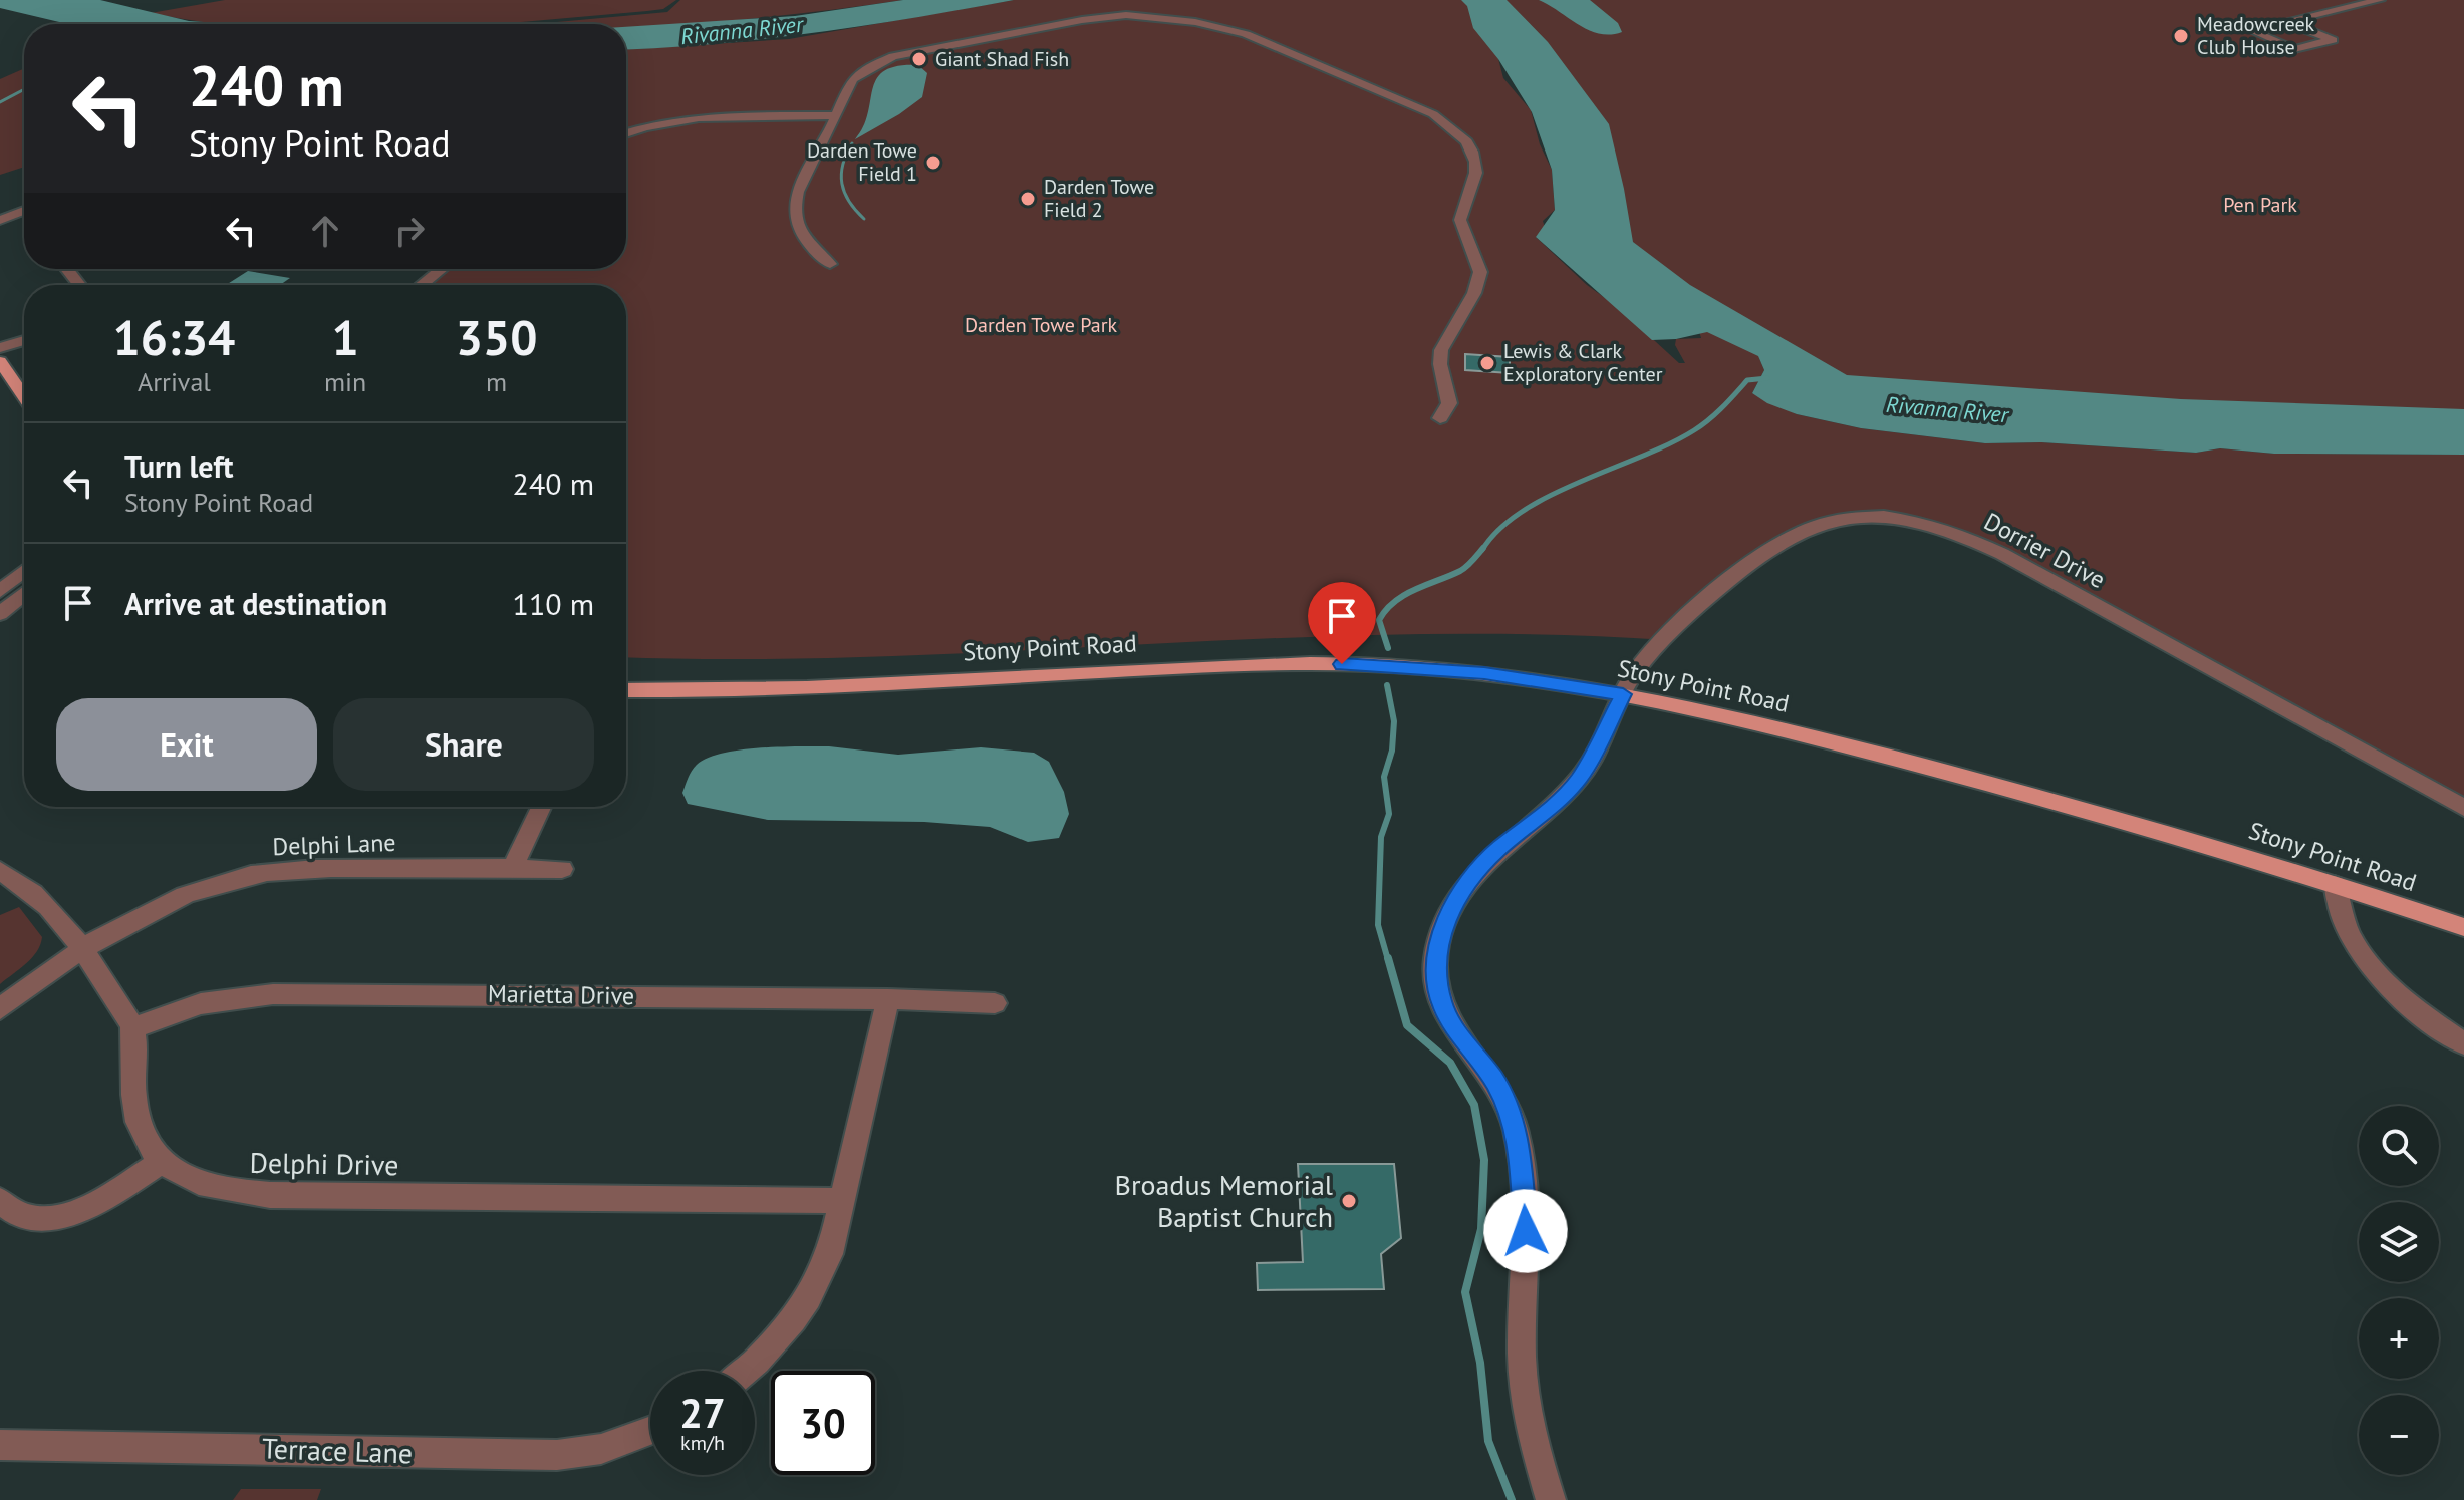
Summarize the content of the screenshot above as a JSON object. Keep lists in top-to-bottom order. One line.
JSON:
{"streets":{"main road":["Stony Point Road"],"street":["Dorrier Drive","Delphi Lane","Marietta Drive","Delphi Drive","Terrace Lane"]},"crossings":[["Dorrier Drive","Stony Point Road"],["Delphi Lane","Delphi Drive"],["Marietta Drive","Delphi Drive"]],"water":["Rivanna River"],"parks":["Pen Park","Darden Towe Park"],"places":["Meadowcreek Club House","Giant Shad Fish","Darden Towe Field 1","Darden Towe Field 2","Lewis & Clark Exploratory Center","Broadus Memorial Baptist Church"],"page":{"turn":["240 m","Stony Point Road"],"eta":["16:34","Arrival","1","min","350","m"],"list":[{"name":"Turn left","note":"Stony Point Road","value":"240 m"},{"name":"Arrive at destination","value":"110 m"}],"buttons":["Exit","Share"],"map_buttons":["+","−"],"speed":"27 km/h","limit":"30"}}
